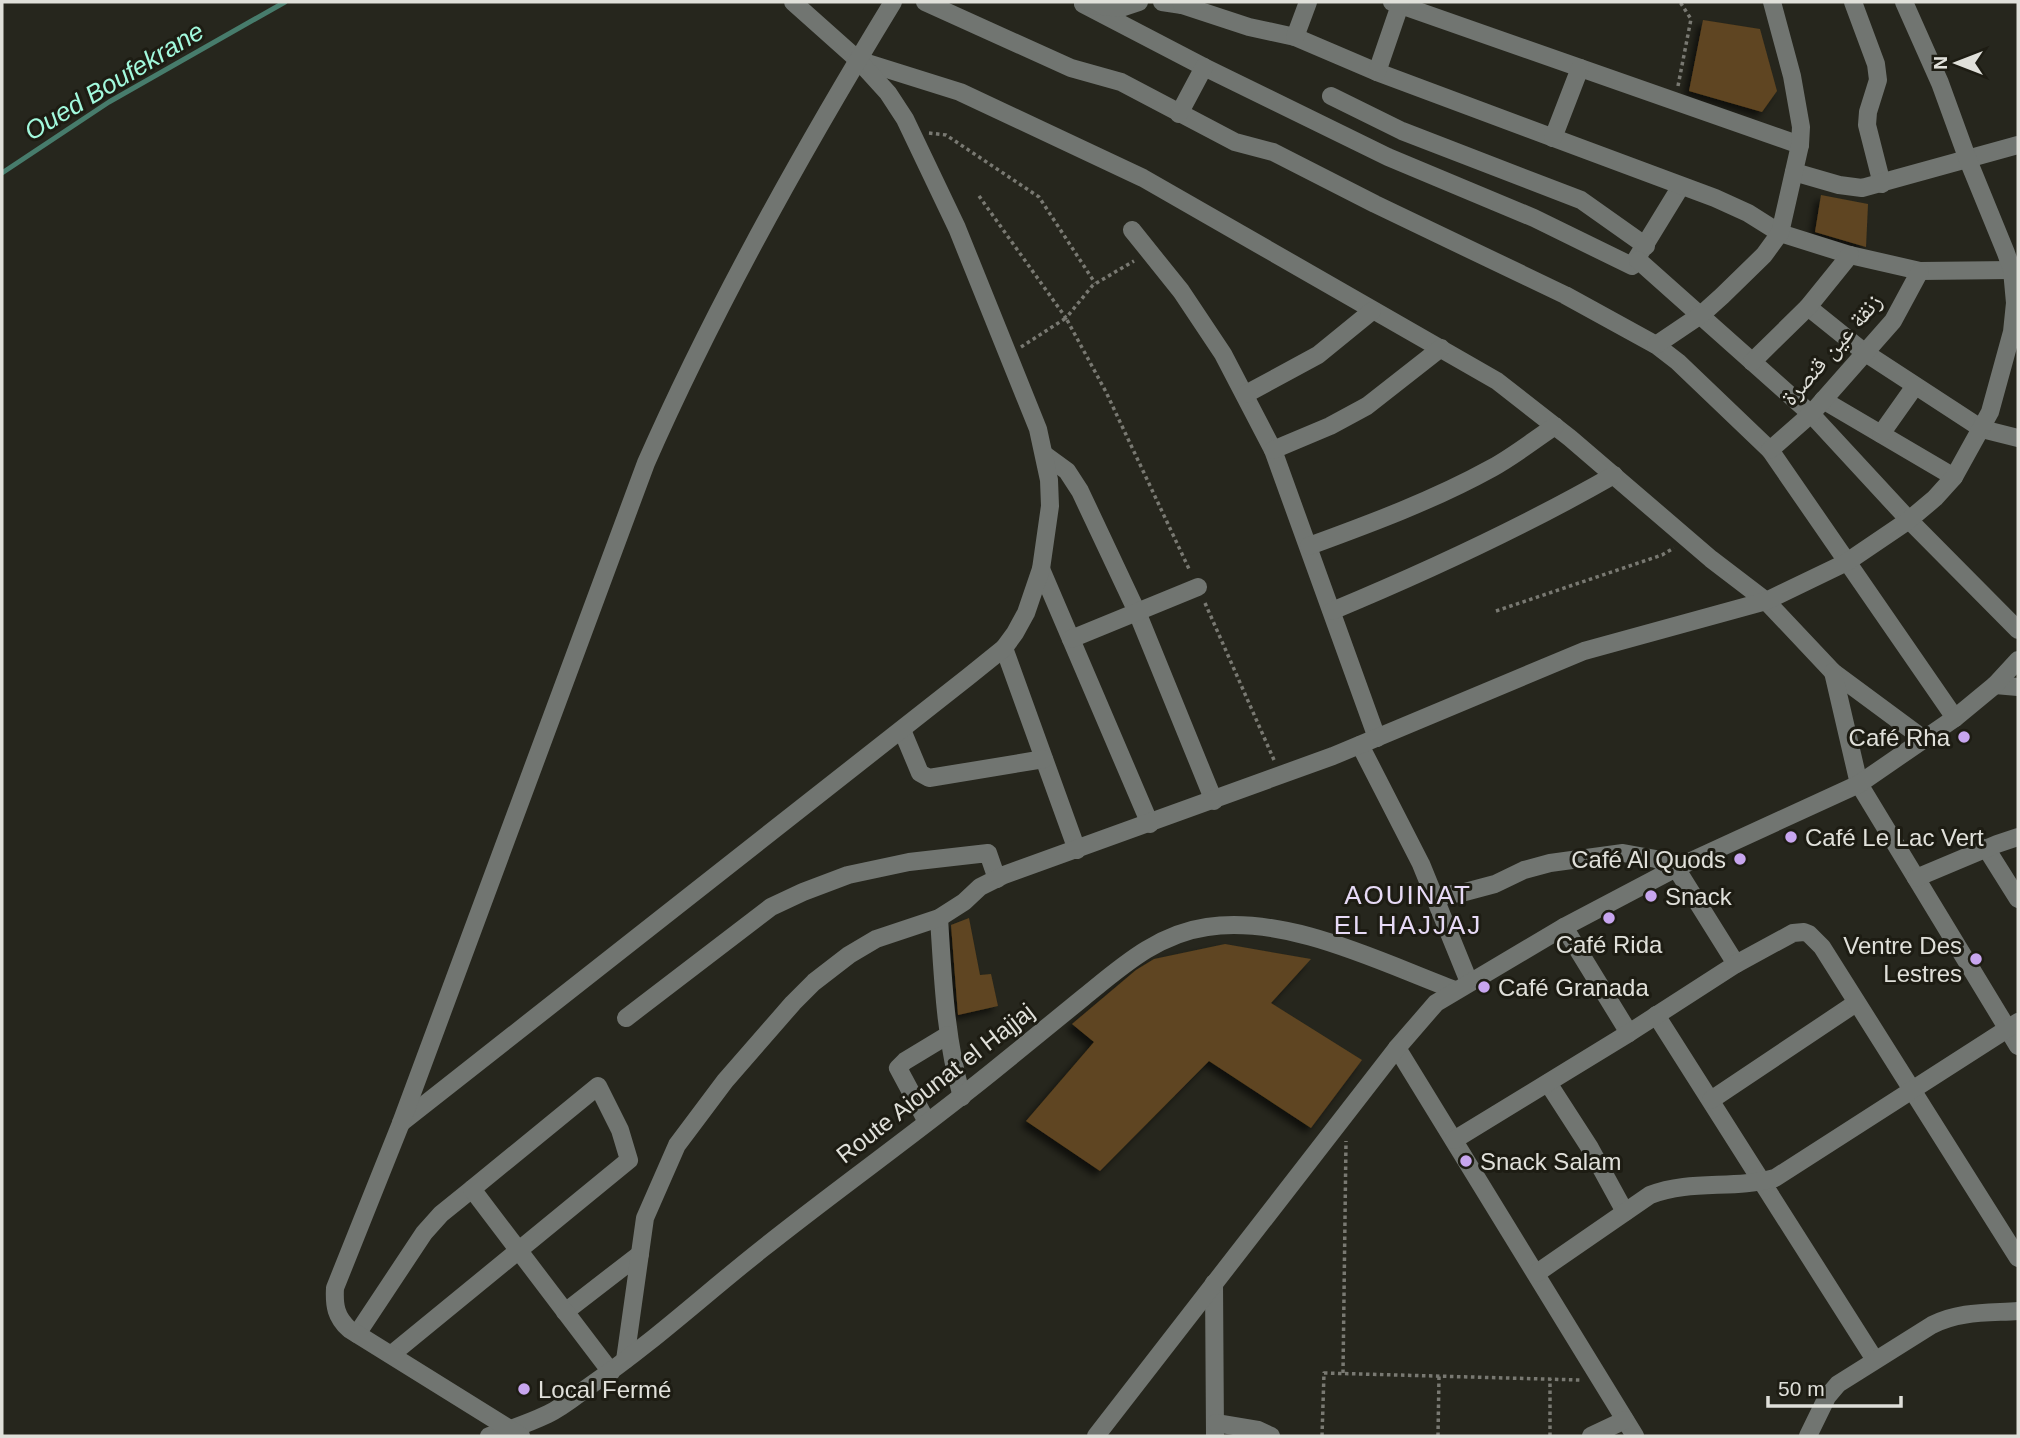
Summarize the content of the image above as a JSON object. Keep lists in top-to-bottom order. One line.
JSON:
{"streets":{"street":["زنقة عين قنصرة","Route Aiounat el Hajjaj"]},"districts":["AOUINAT EL HAJJAJ"],"water":["Oued Boufekrane"],"places":["Café Rha","Café Le Lac Vert","Café Al Quods","Snack","Café Rida","Ventre Des Lestres","Café Granada","Snack Salam","Local Fermé"],"scale_bar":"50 m","north":"left"}
